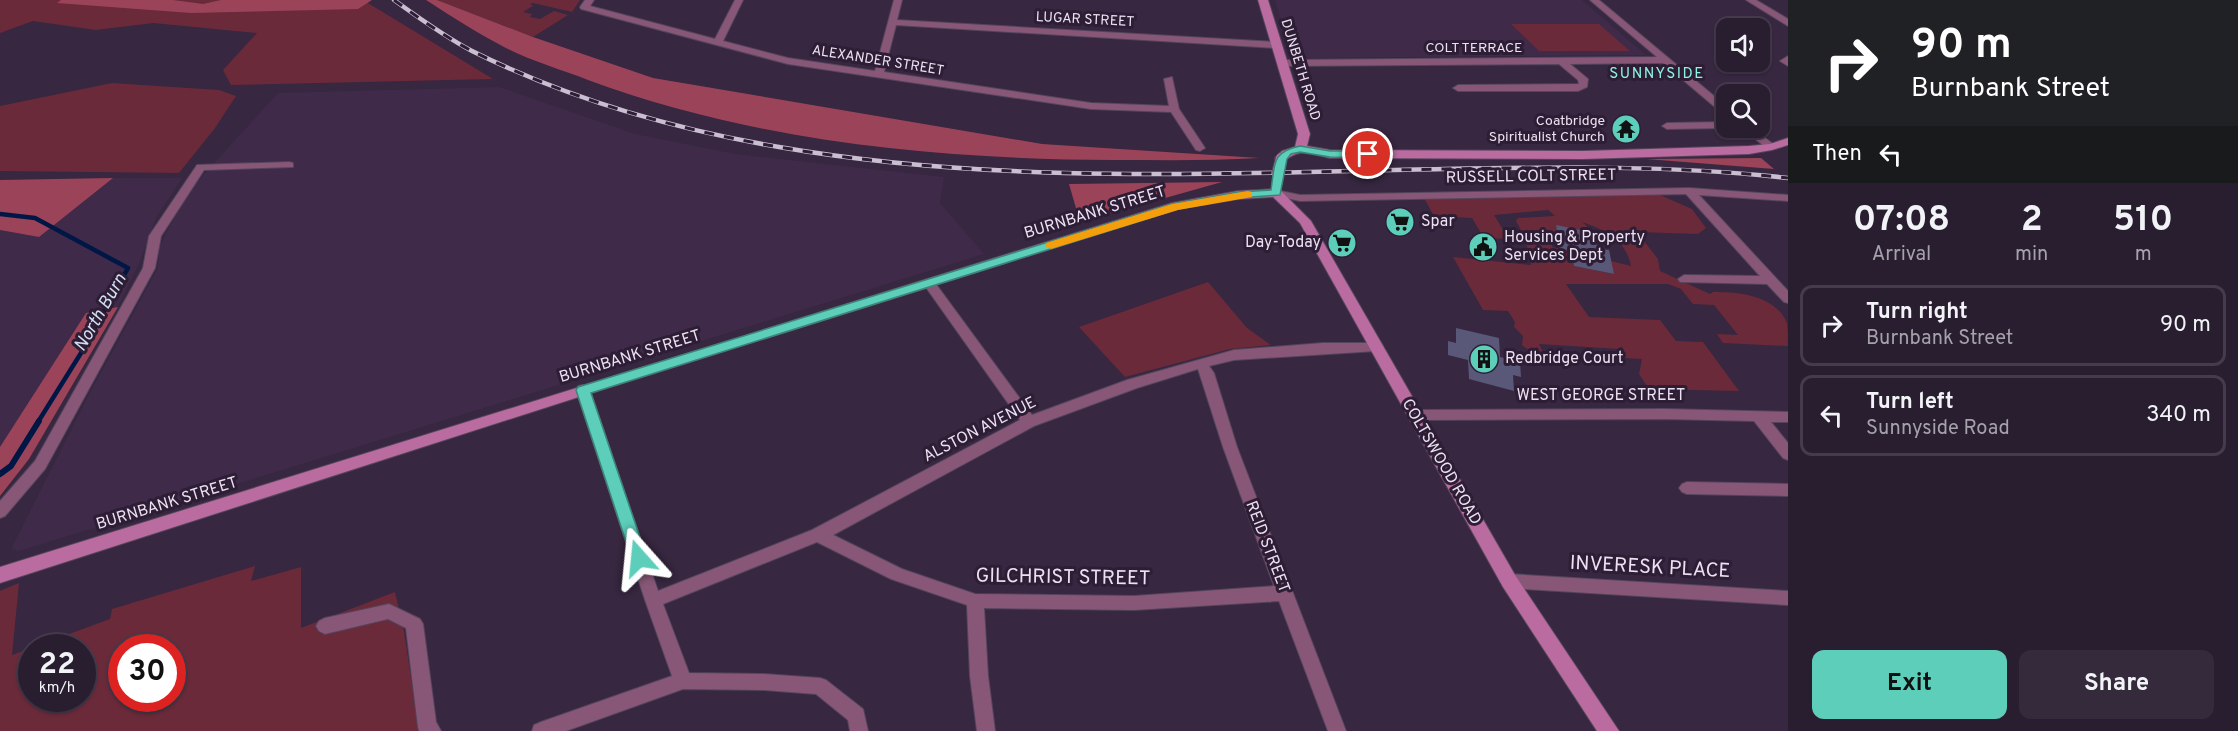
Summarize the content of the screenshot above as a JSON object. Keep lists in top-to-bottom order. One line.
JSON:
{"streets":{"main road":["DUNBETH ROAD","BURNBANK STREET","COLTSWOOD ROAD"],"street":["LUGAR STREET","COLT TERRACE","ALEXANDER STREET","RUSSELL COLT STREET","WEST GEORGE STREET","ALSTON AVENUE","REID STREET","INVERESK PLACE","GILCHRIST STREET"]},"crossings":[["LUGAR STREET","DUNBETH ROAD"],["COLT TERRACE","DUNBETH ROAD"],["RUSSELL COLT STREET","BURNBANK STREET"],["RUSSELL COLT STREET","COLTSWOOD ROAD"],["BURNBANK STREET","COLTSWOOD ROAD"],["WEST GEORGE STREET","COLTSWOOD ROAD"],["ALSTON AVENUE","COLTSWOOD ROAD"],["ALSTON AVENUE","REID STREET"],["ALSTON AVENUE","GILCHRIST STREET"],["COLTSWOOD ROAD","INVERESK PLACE"],["REID STREET","GILCHRIST STREET"]],"districts":["SUNNYSIDE"],"water":["North Burn"],"places":{"temple":["Coatbridge Spiritualist Church"],"supermarket":["Spar","Day-Today"],"public building":["Housing & Property Services Dept"],"building":["Redbridge Court"]},"page":{"turn":["90 m","Burnbank Street"],"then":"Then","eta":["07:08","Arrival","2","min","510","m"],"list":[{"name":"Turn right","note":"Burnbank Street","value":"90 m"},{"name":"Turn left","note":"Sunnyside Road","value":"340 m"}],"speed":"22 km/h","limit":"30","buttons":["Exit","Share"]}}
